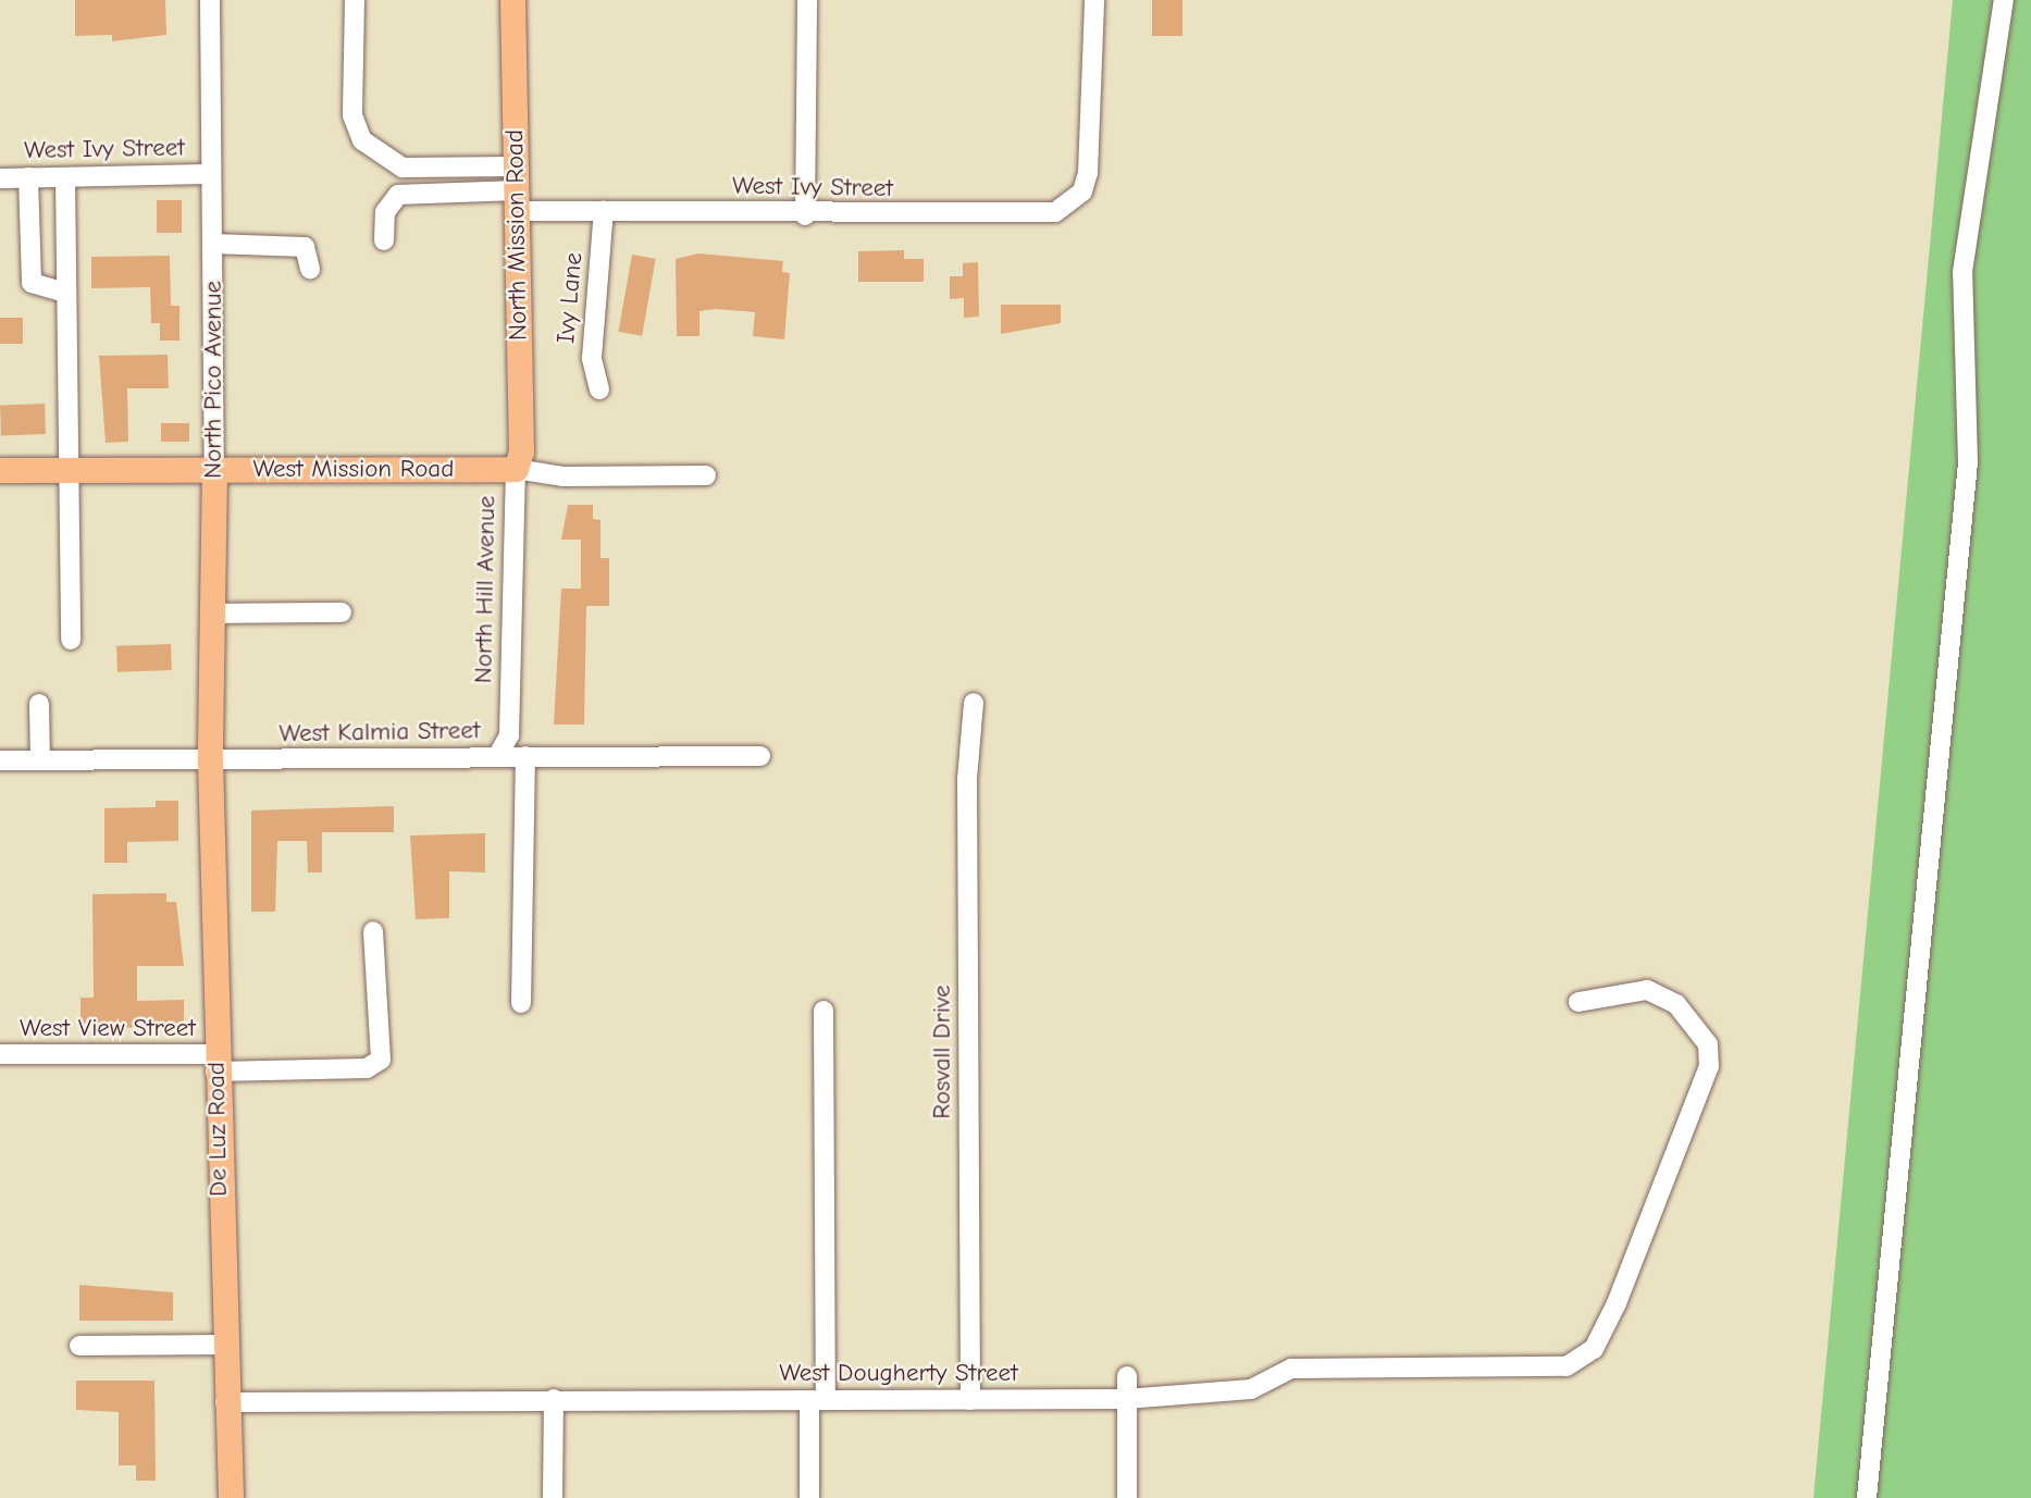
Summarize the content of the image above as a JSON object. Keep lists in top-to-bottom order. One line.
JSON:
{"streets":{"main road":["North Mission Road","North Pico Avenue","West Mission Road","De Luz Road"],"street":["West Ivy Street","Ivy Lane","North Hill Avenue","West Kalmia Street","West View Street","Rosvall Drive","West Dougherty Street"]},"crossings":[["West Ivy Street","North Mission Road"],["West Ivy Street","Ivy Lane"],["West Ivy Street","North Pico Avenue"],["North Mission Road","West Mission Road"],["North Mission Road","North Hill Avenue"],["North Pico Avenue","West Mission Road"],["North Pico Avenue","West Kalmia Street"],["North Pico Avenue","De Luz Road"],["West Mission Road","North Hill Avenue"],["North Hill Avenue","West Kalmia Street"],["West Kalmia Street","De Luz Road"],["West View Street","De Luz Road"],["Rosvall Drive","West Dougherty Street"],["De Luz Road","West Dougherty Street"]]}
